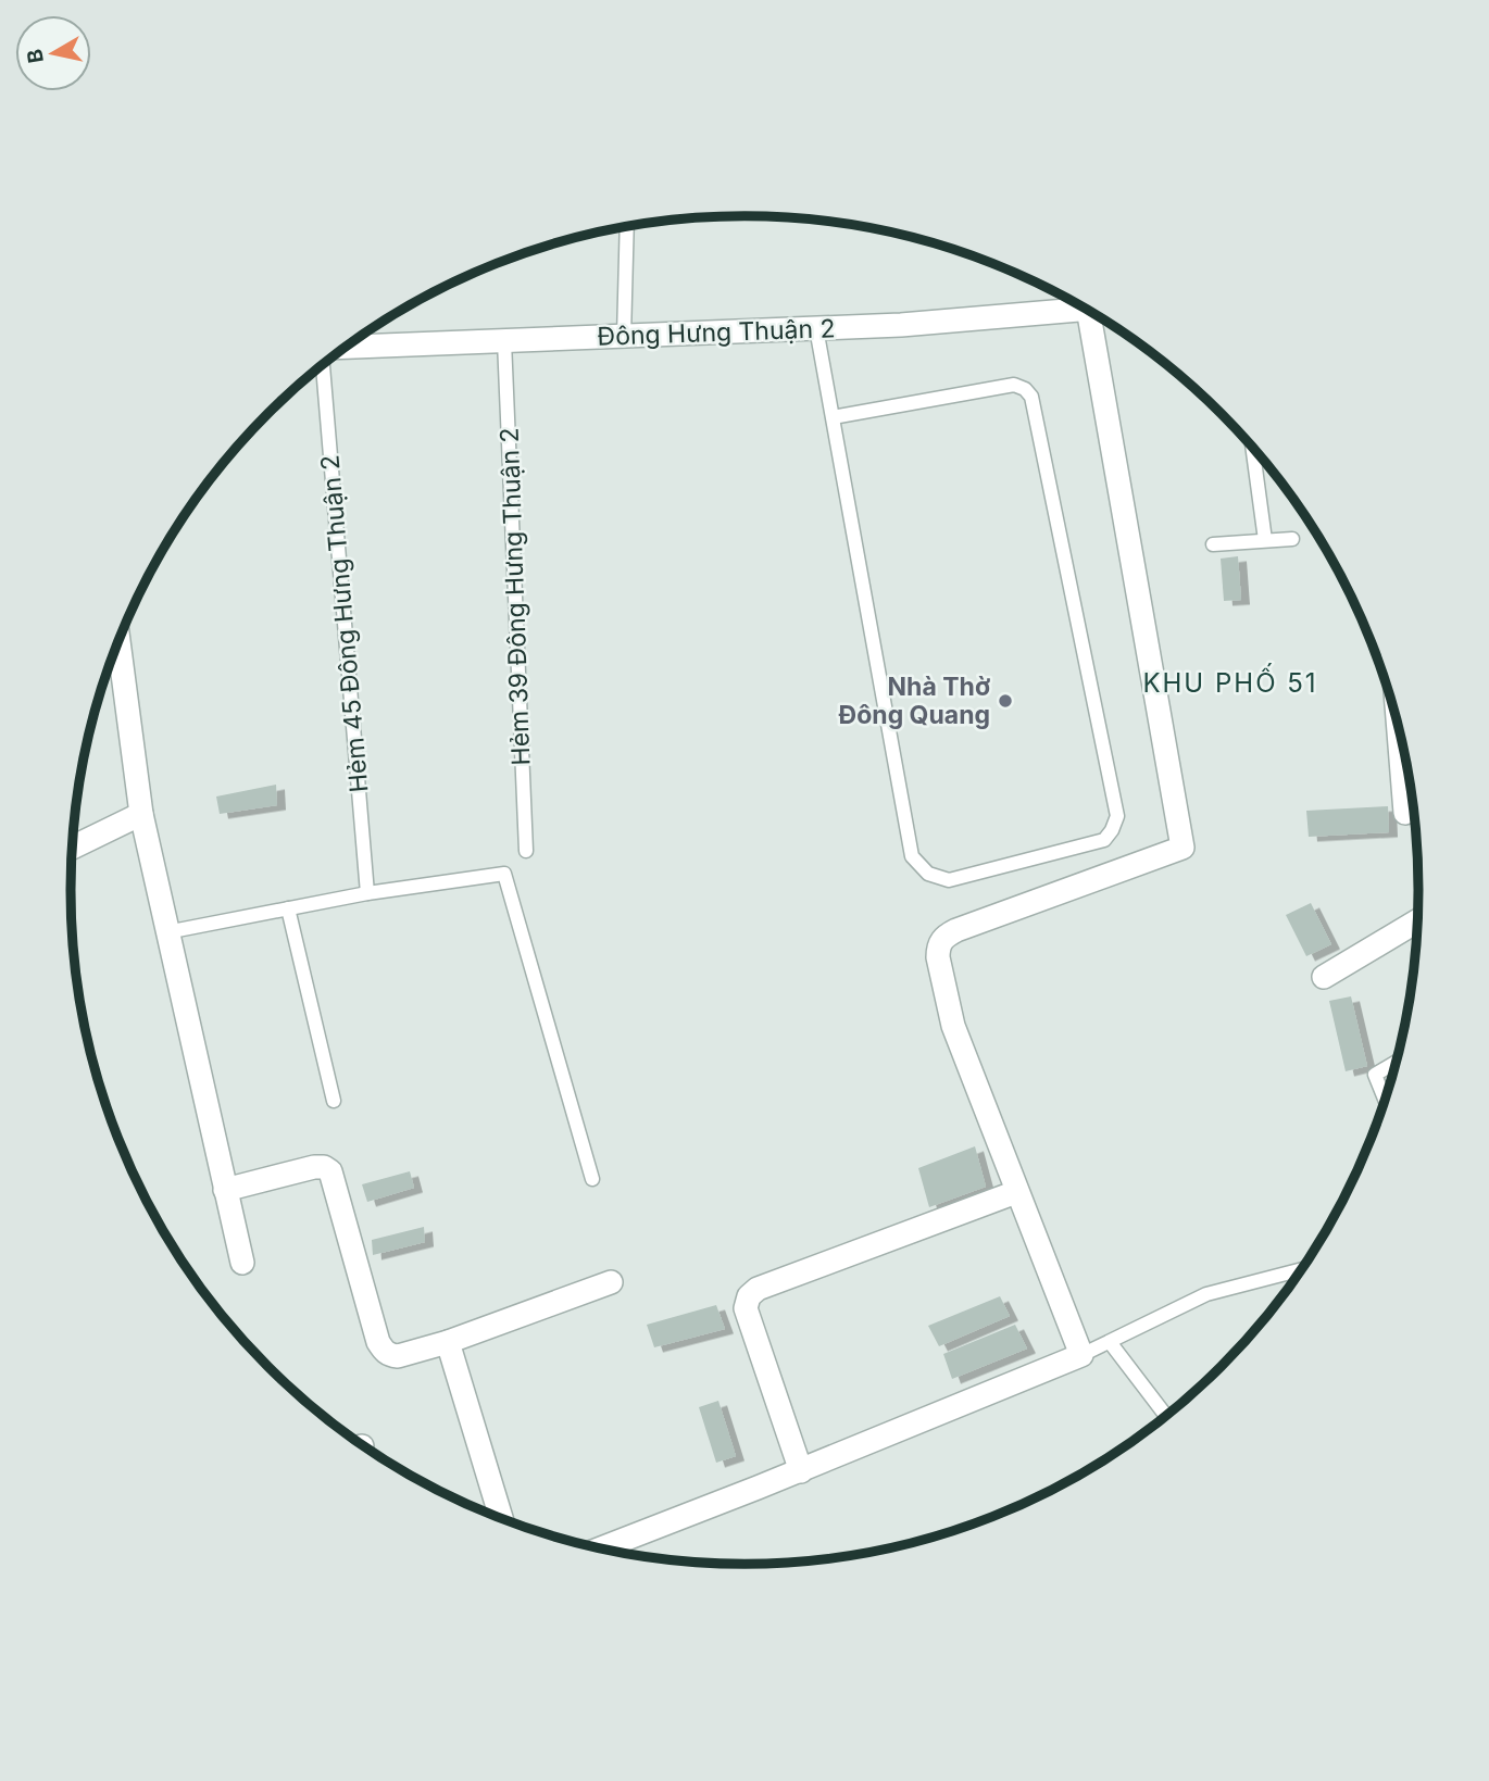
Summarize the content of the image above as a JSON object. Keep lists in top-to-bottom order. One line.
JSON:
{"streets":{"street":["Đông Hưng Thuận 2"],"lane":["Hẻm 39 Đông Hưng Thuận 2","Hẻm 45 Đông Hưng Thuận 2"]},"crossings":[["Đông Hưng Thuận 2","Hẻm 39 Đông Hưng Thuận 2"]],"districts":["KHU PHỐ 51"],"places":["Nhà Thờ Đông Quang"],"north":"left"}
